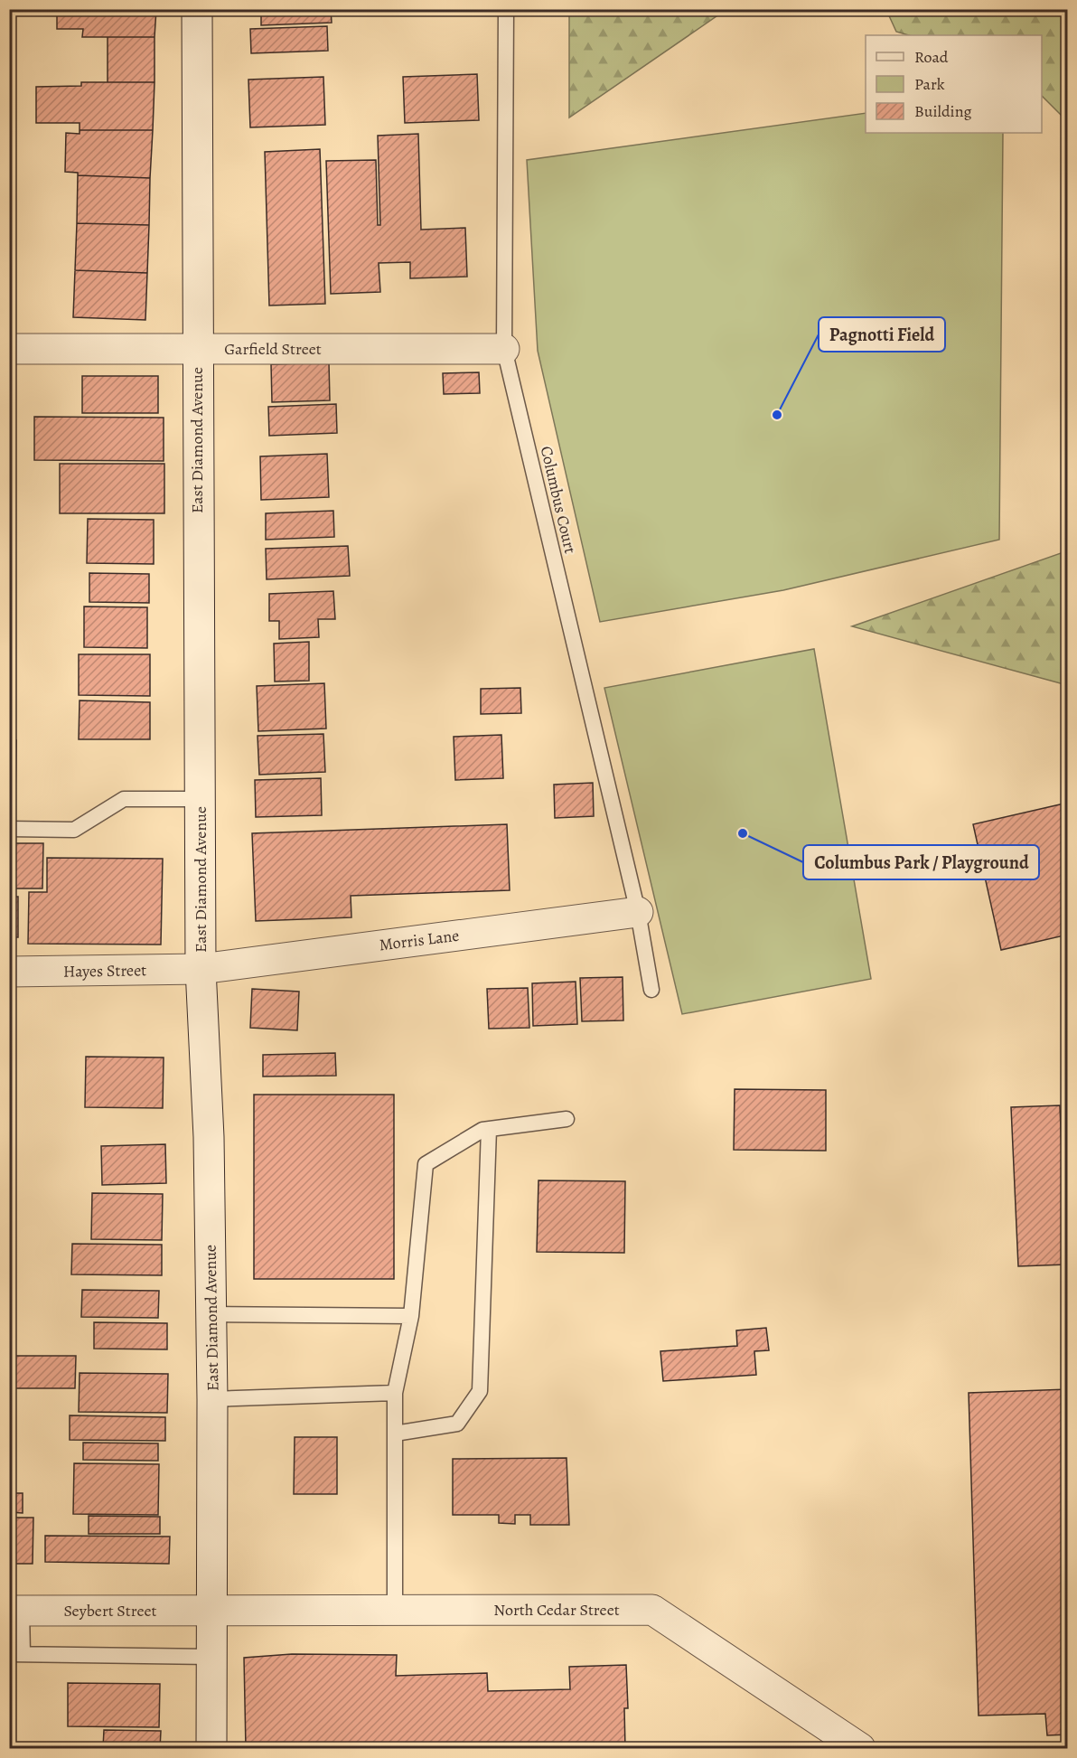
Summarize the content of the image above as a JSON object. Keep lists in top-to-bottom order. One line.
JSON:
{"streets":{"street":["Garfield Street","East Diamond Avenue","Morris Lane","Hayes Street","North Cedar Street","Seybert Street"],"lane":["Columbus Court"]},"crossings":[["Garfield Street","East Diamond Avenue"],["Garfield Street","Columbus Court"],["East Diamond Avenue","Morris Lane"],["East Diamond Avenue","Hayes Street"],["East Diamond Avenue","North Cedar Street"],["East Diamond Avenue","Seybert Street"],["Columbus Court","Morris Lane"],["Morris Lane","Hayes Street"],["North Cedar Street","Seybert Street"]],"places":["Pagnotti Field","Columbus Park / Playground"],"legend":["Road","Park","Building"]}
